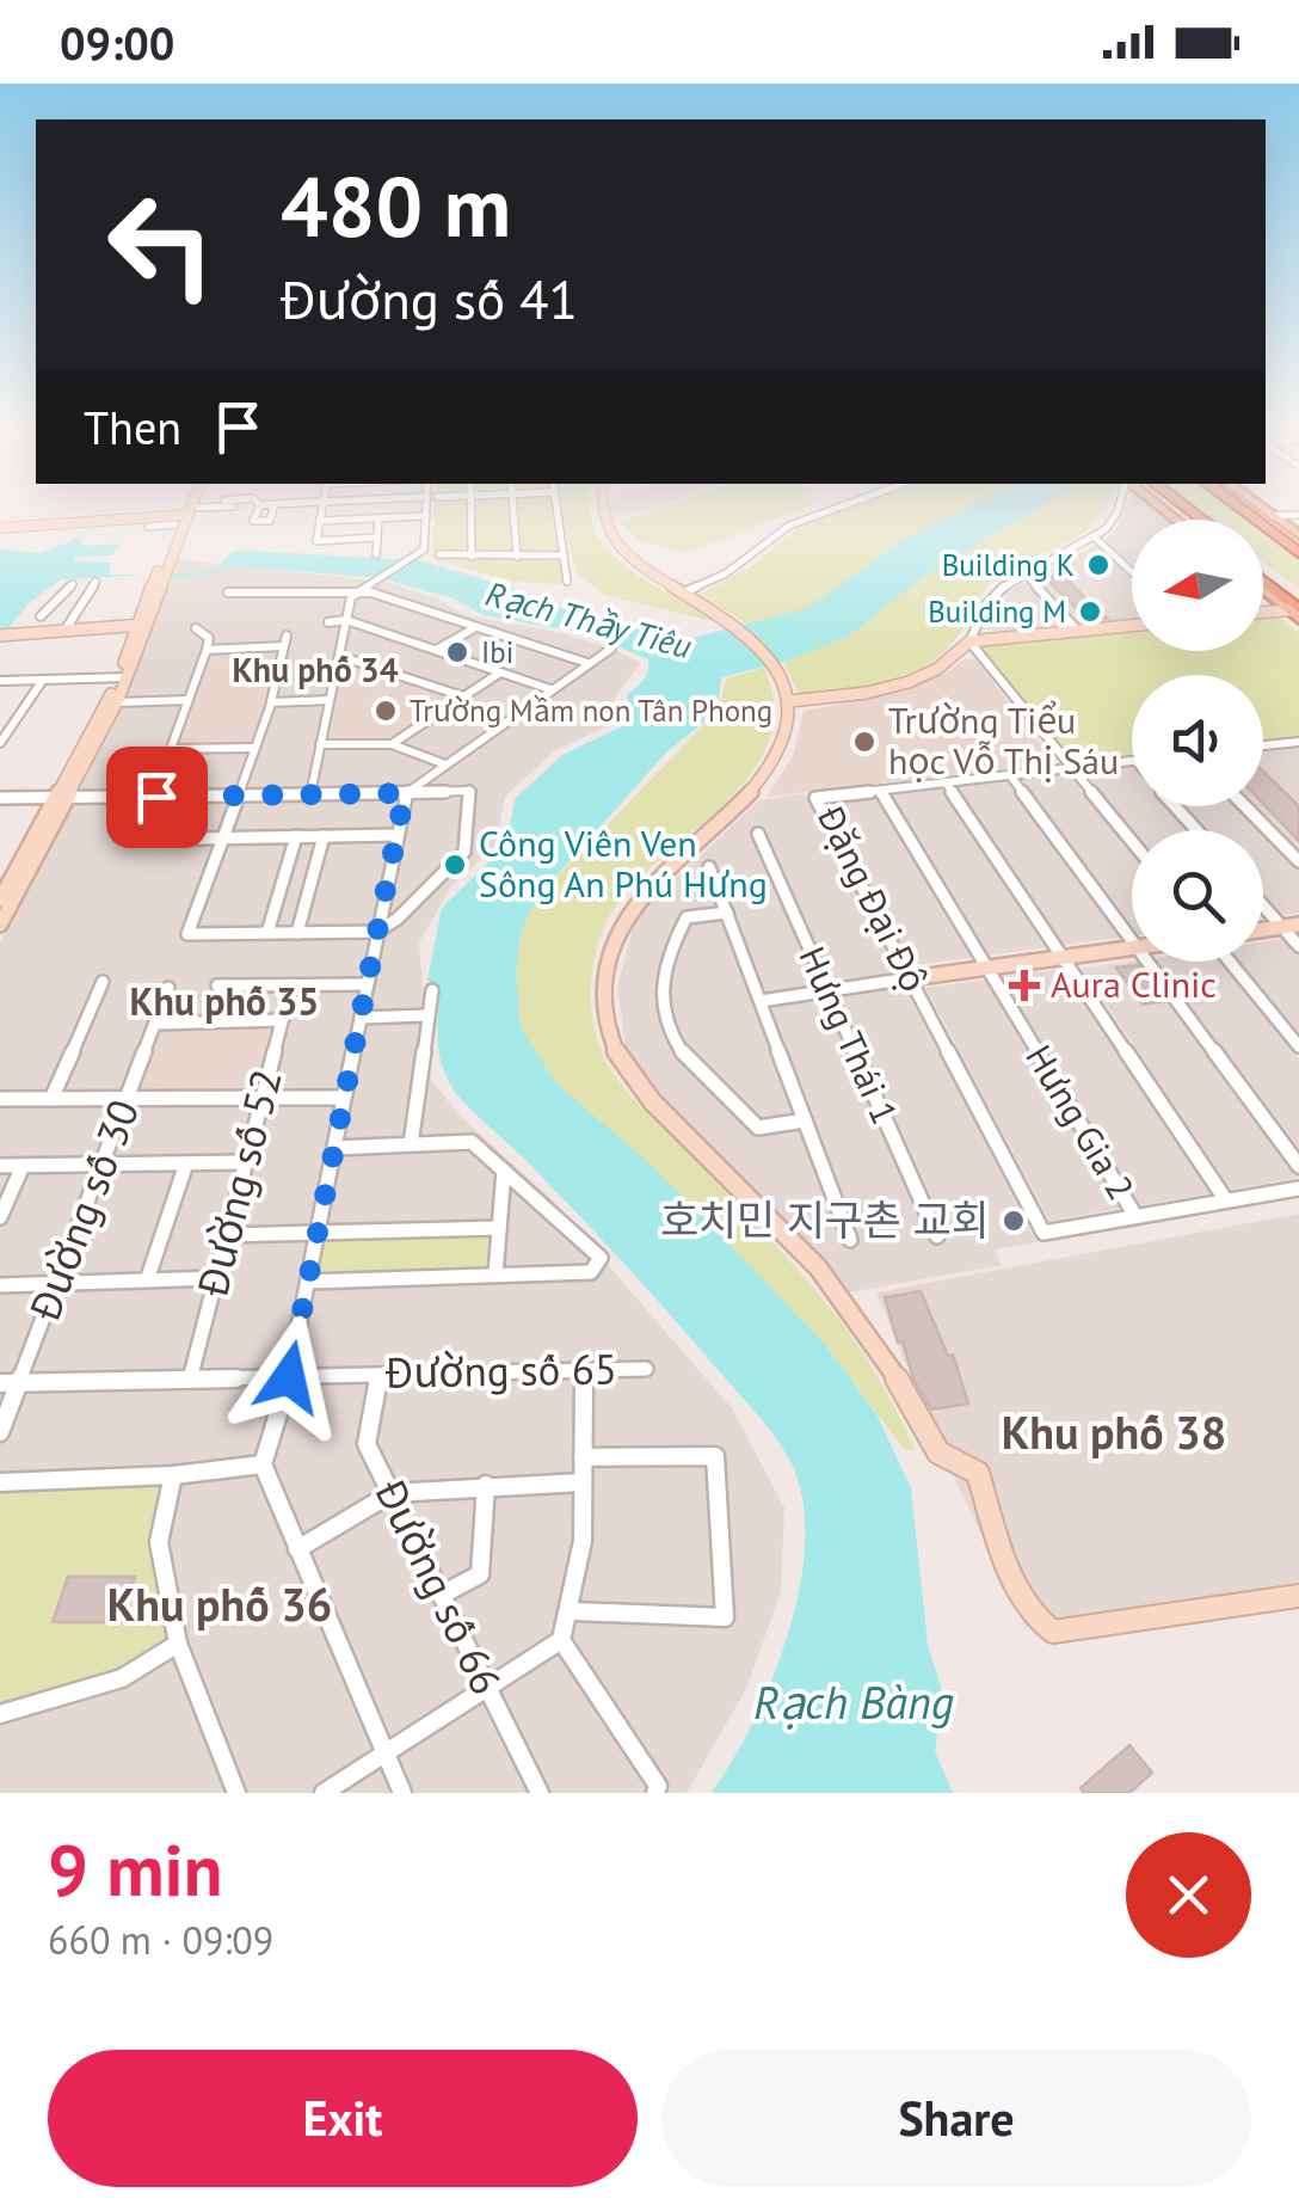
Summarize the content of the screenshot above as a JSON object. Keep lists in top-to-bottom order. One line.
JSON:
{"streets":{"street":["Đặng Đại Độ","Hưng Thái 1","Hưng Gia 2","Đường số 52","Đường số 30","Đường số 65","Đường số 66"]},"crossings":[["Đặng Đại Độ","Hưng Gia 2"],["Đường số 52","Đường số 65"],["Đường số 30","Đường số 65"],["Đường số 65","Đường số 66"]],"districts":["Khu phố 34","Khu phố 35","Khu phố 38","Khu phố 36"],"water":["Rạch Thầy Tiêu","Rạch Bàng"],"places":{"other":["Building K","Building M","Ibi","Trường Mầm non Tân Phong","Trường Tiểu học Vỗ Thị Sáu","Công Viên Ven Sông An Phú Hưng","호치민 지구촌 교회"],"health":["Aura Clinic"]},"north":"left","page":{"status":"09:00","turn":["480 m","Đường số 41"],"then":"Then","heading":["9 min","660 m · 09:09"],"buttons":["Exit","Share"]}}
